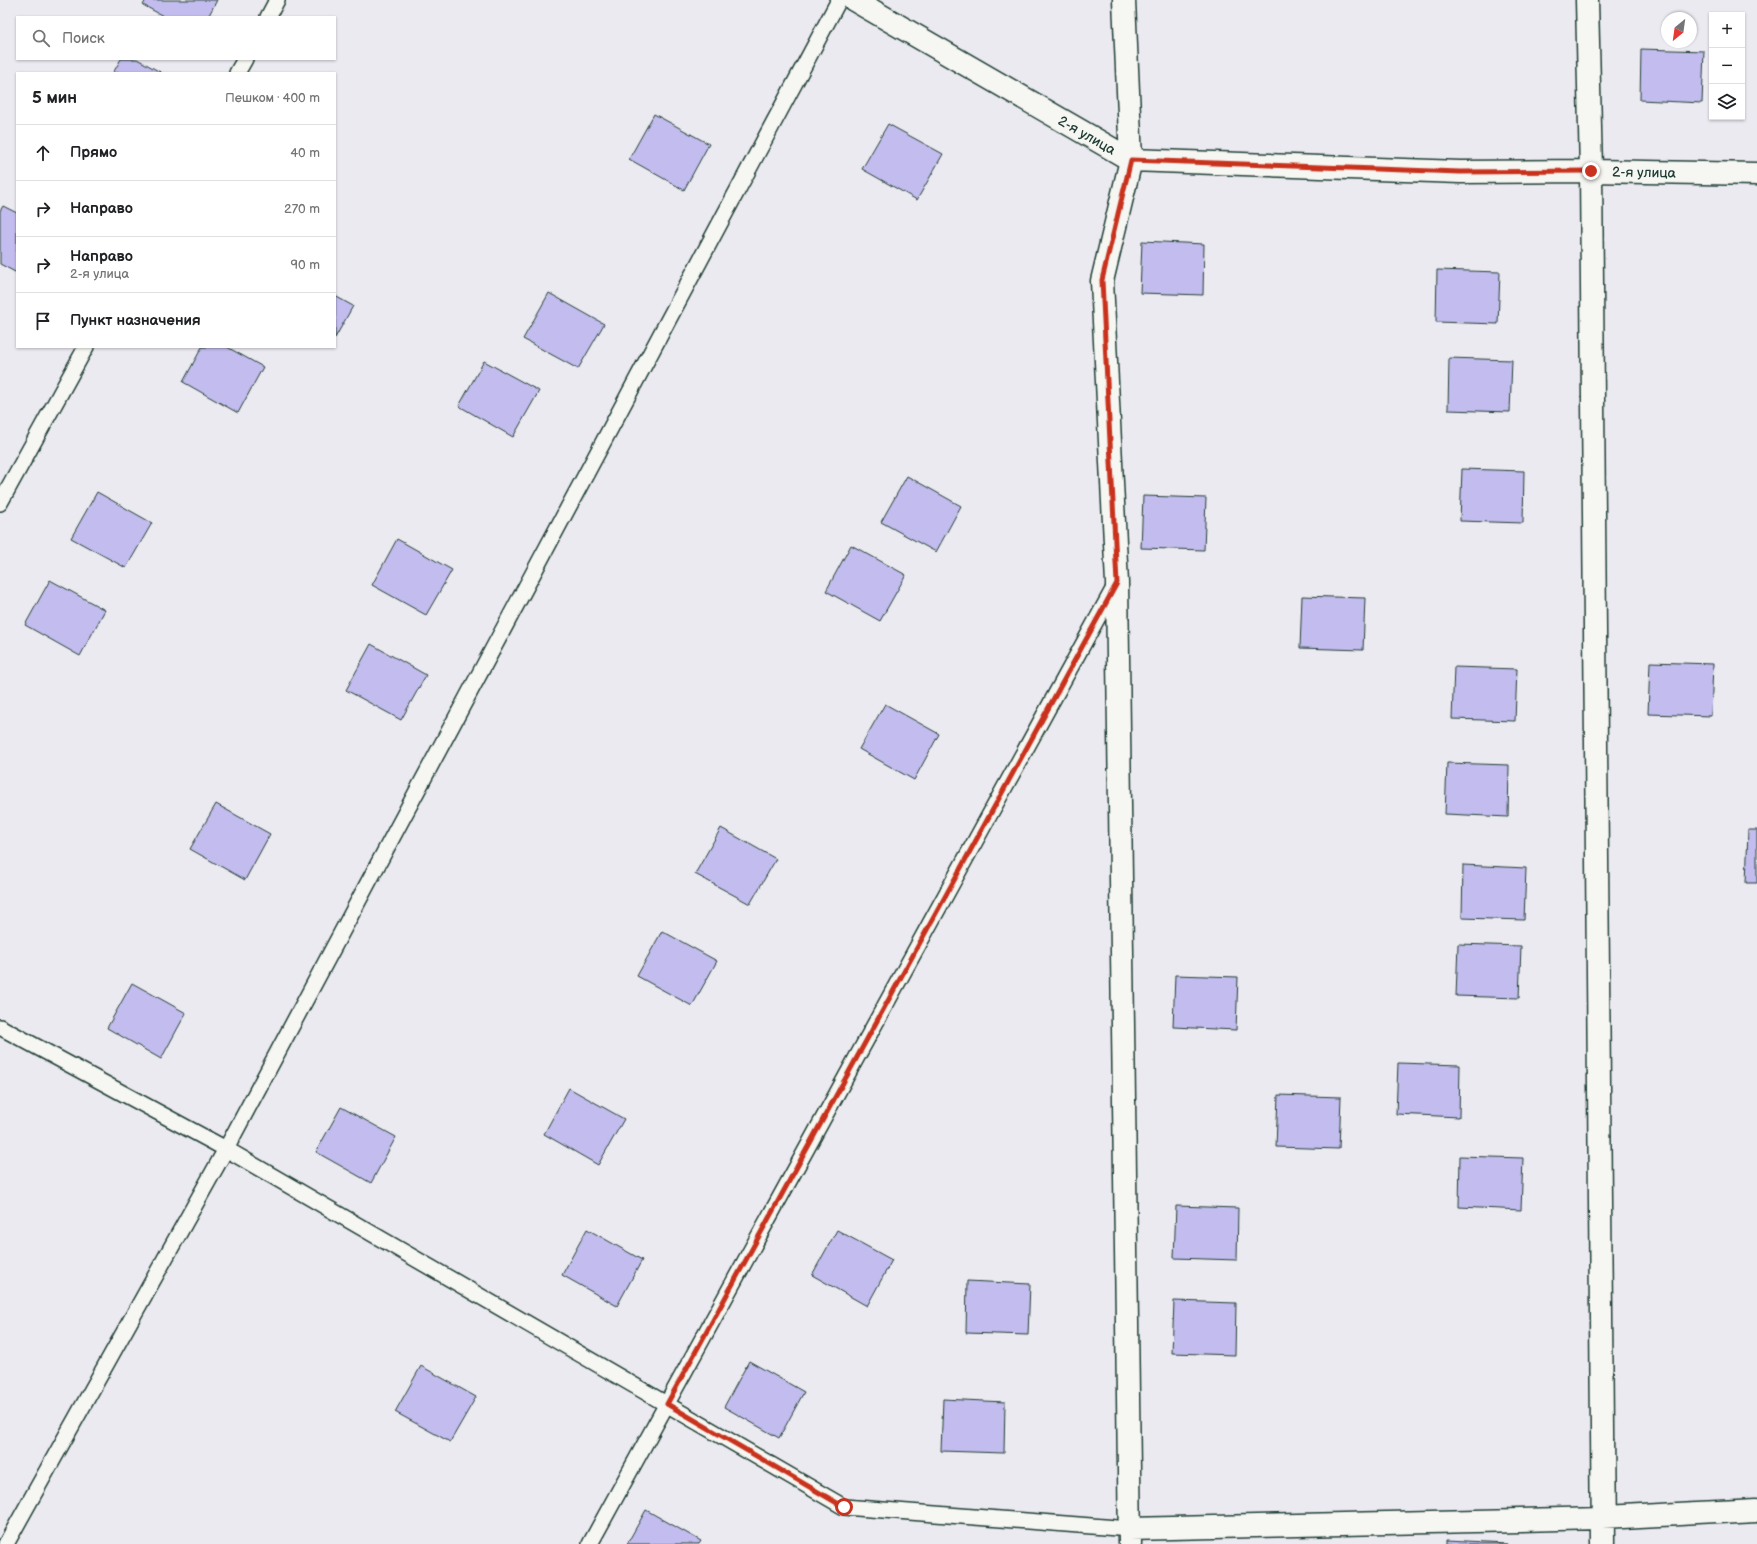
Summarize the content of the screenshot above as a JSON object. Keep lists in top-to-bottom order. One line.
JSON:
{"streets":{"street":["2-я улица"]},"north":"bottom left","page":{"map_buttons":["+","−"],"search":"Поиск","heading":["5 мин","Пешком · 400 m"],"list":[["Прямо","40 m"],["Направо","270 m"],["Направо","2-я улица","90 m"],"Пункт назначения"]}}
